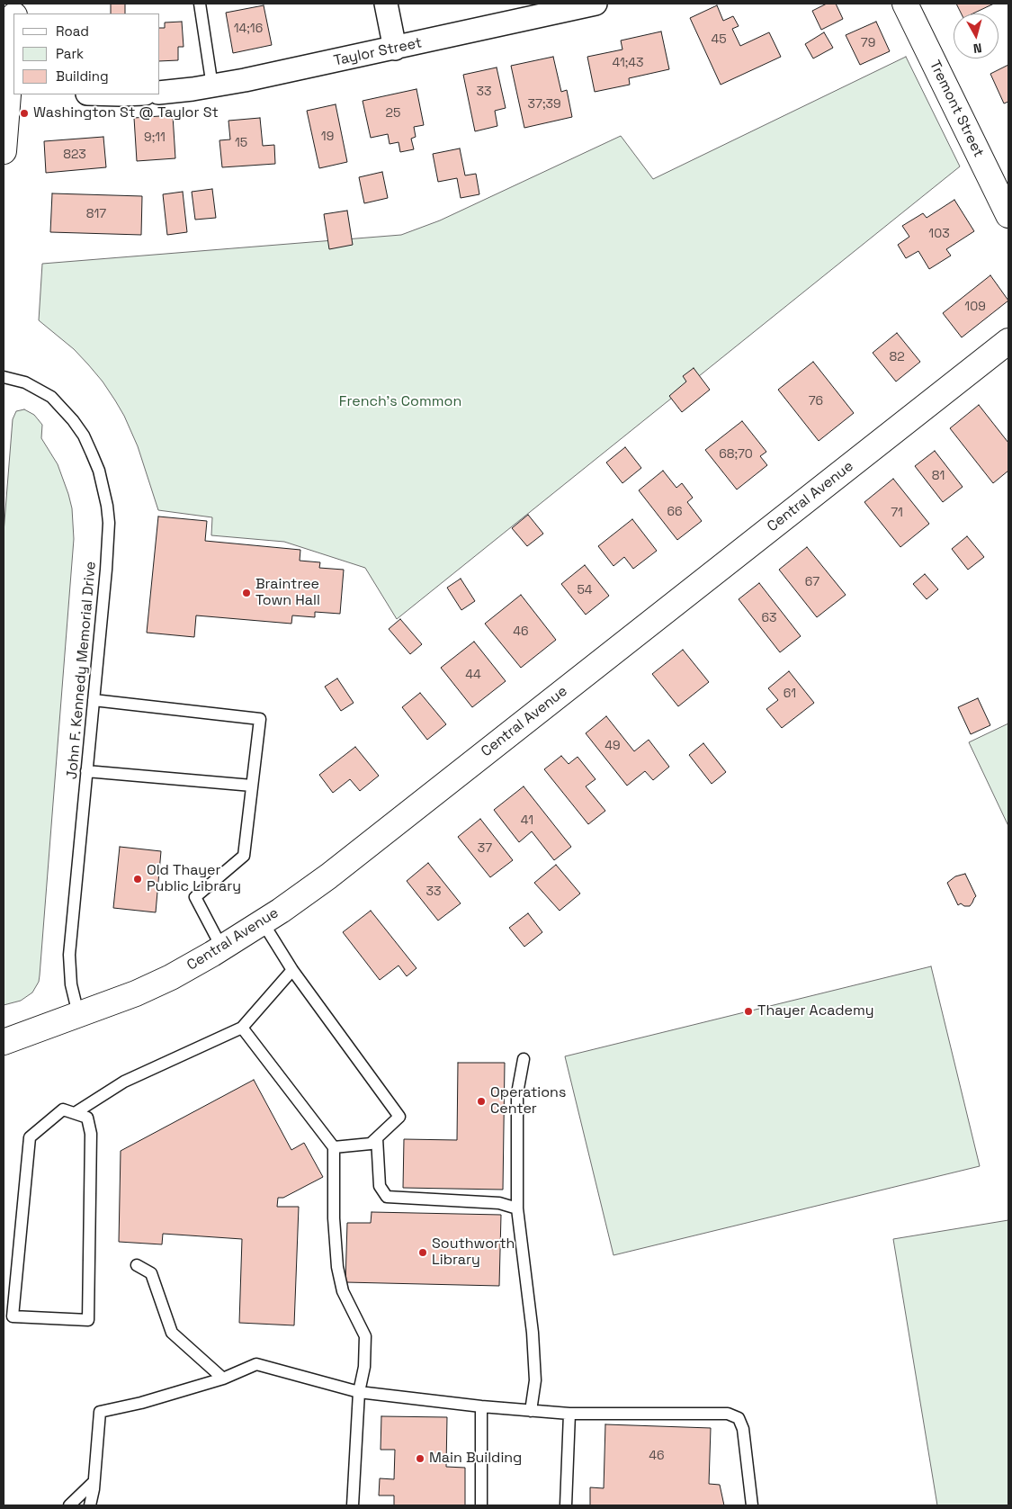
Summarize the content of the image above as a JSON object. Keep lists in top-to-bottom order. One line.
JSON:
{"streets":{"main road":["Tremont Street","Central Avenue"],"street":["Taylor Street"],"lane":["John F. Kennedy Memorial Drive"]},"crossings":[["Central Avenue","John F. Kennedy Memorial Drive"]],"parks":["French's Common"],"places":["Washington St @ Taylor St","Braintree Town Hall","Old Thayer Public Library","Thayer Academy","Operations Center","Southworth Library","Main Building"],"house_numbers":["14;16","45","79","41;43","33","37;39","25","19","9;11","15","823","817","103","109","82","76","68;70","81","66","71","67","54","63","46","44","61","49","41","37","33","46"],"legend":["Road","Park","Building"],"north":"bottom"}
